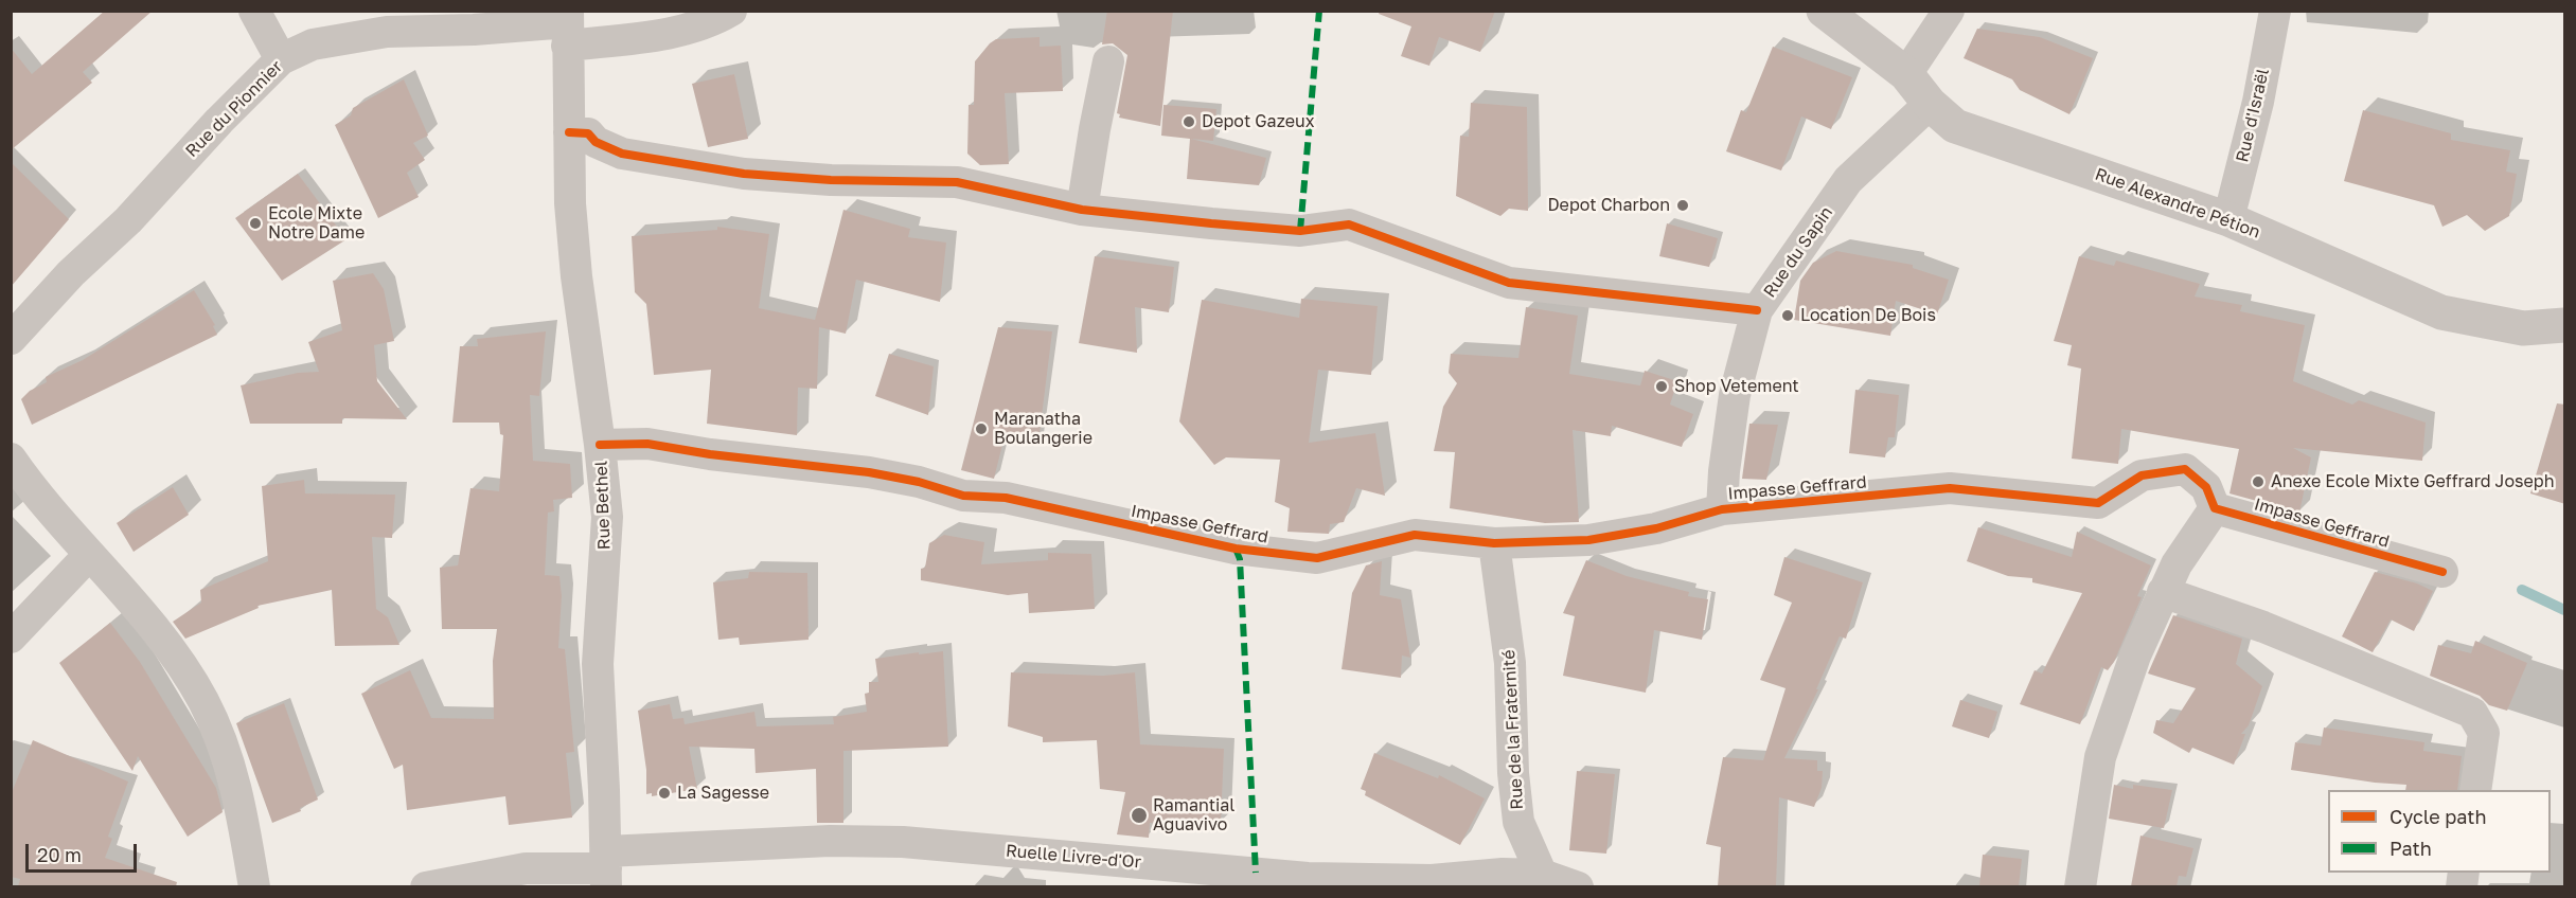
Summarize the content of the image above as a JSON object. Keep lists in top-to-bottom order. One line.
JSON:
{"streets":{"street":["Rue du Pionnier","Rue d'Israël","Rue Alexandre Pétion","Rue du Sapin","Impasse Geffrard","Rue Bethel","Rue de la Fraternité","Ruelle Livre-d'Or"]},"crossings":[["Rue du Pionnier","Rue Bethel"],["Rue d'Israël","Rue Alexandre Pétion"],["Rue Alexandre Pétion","Rue du Sapin"],["Rue du Sapin","Impasse Geffrard"],["Impasse Geffrard","Rue Bethel"],["Impasse Geffrard","Rue de la Fraternité"],["Rue Bethel","Ruelle Livre-d'Or"],["Rue de la Fraternité","Ruelle Livre-d'Or"]],"places":["Depot Gazeux","Depot Charbon","Ecole Mixte Notre Dame","Location De Bois","Shop Vetement","Maranatha Boulangerie","Anexe Ecole Mixte Geffrard Joseph","La Sagesse","Ramantial Aguavivo"],"legend":["Cycle path","Path"],"scale_bar":"20 m"}
